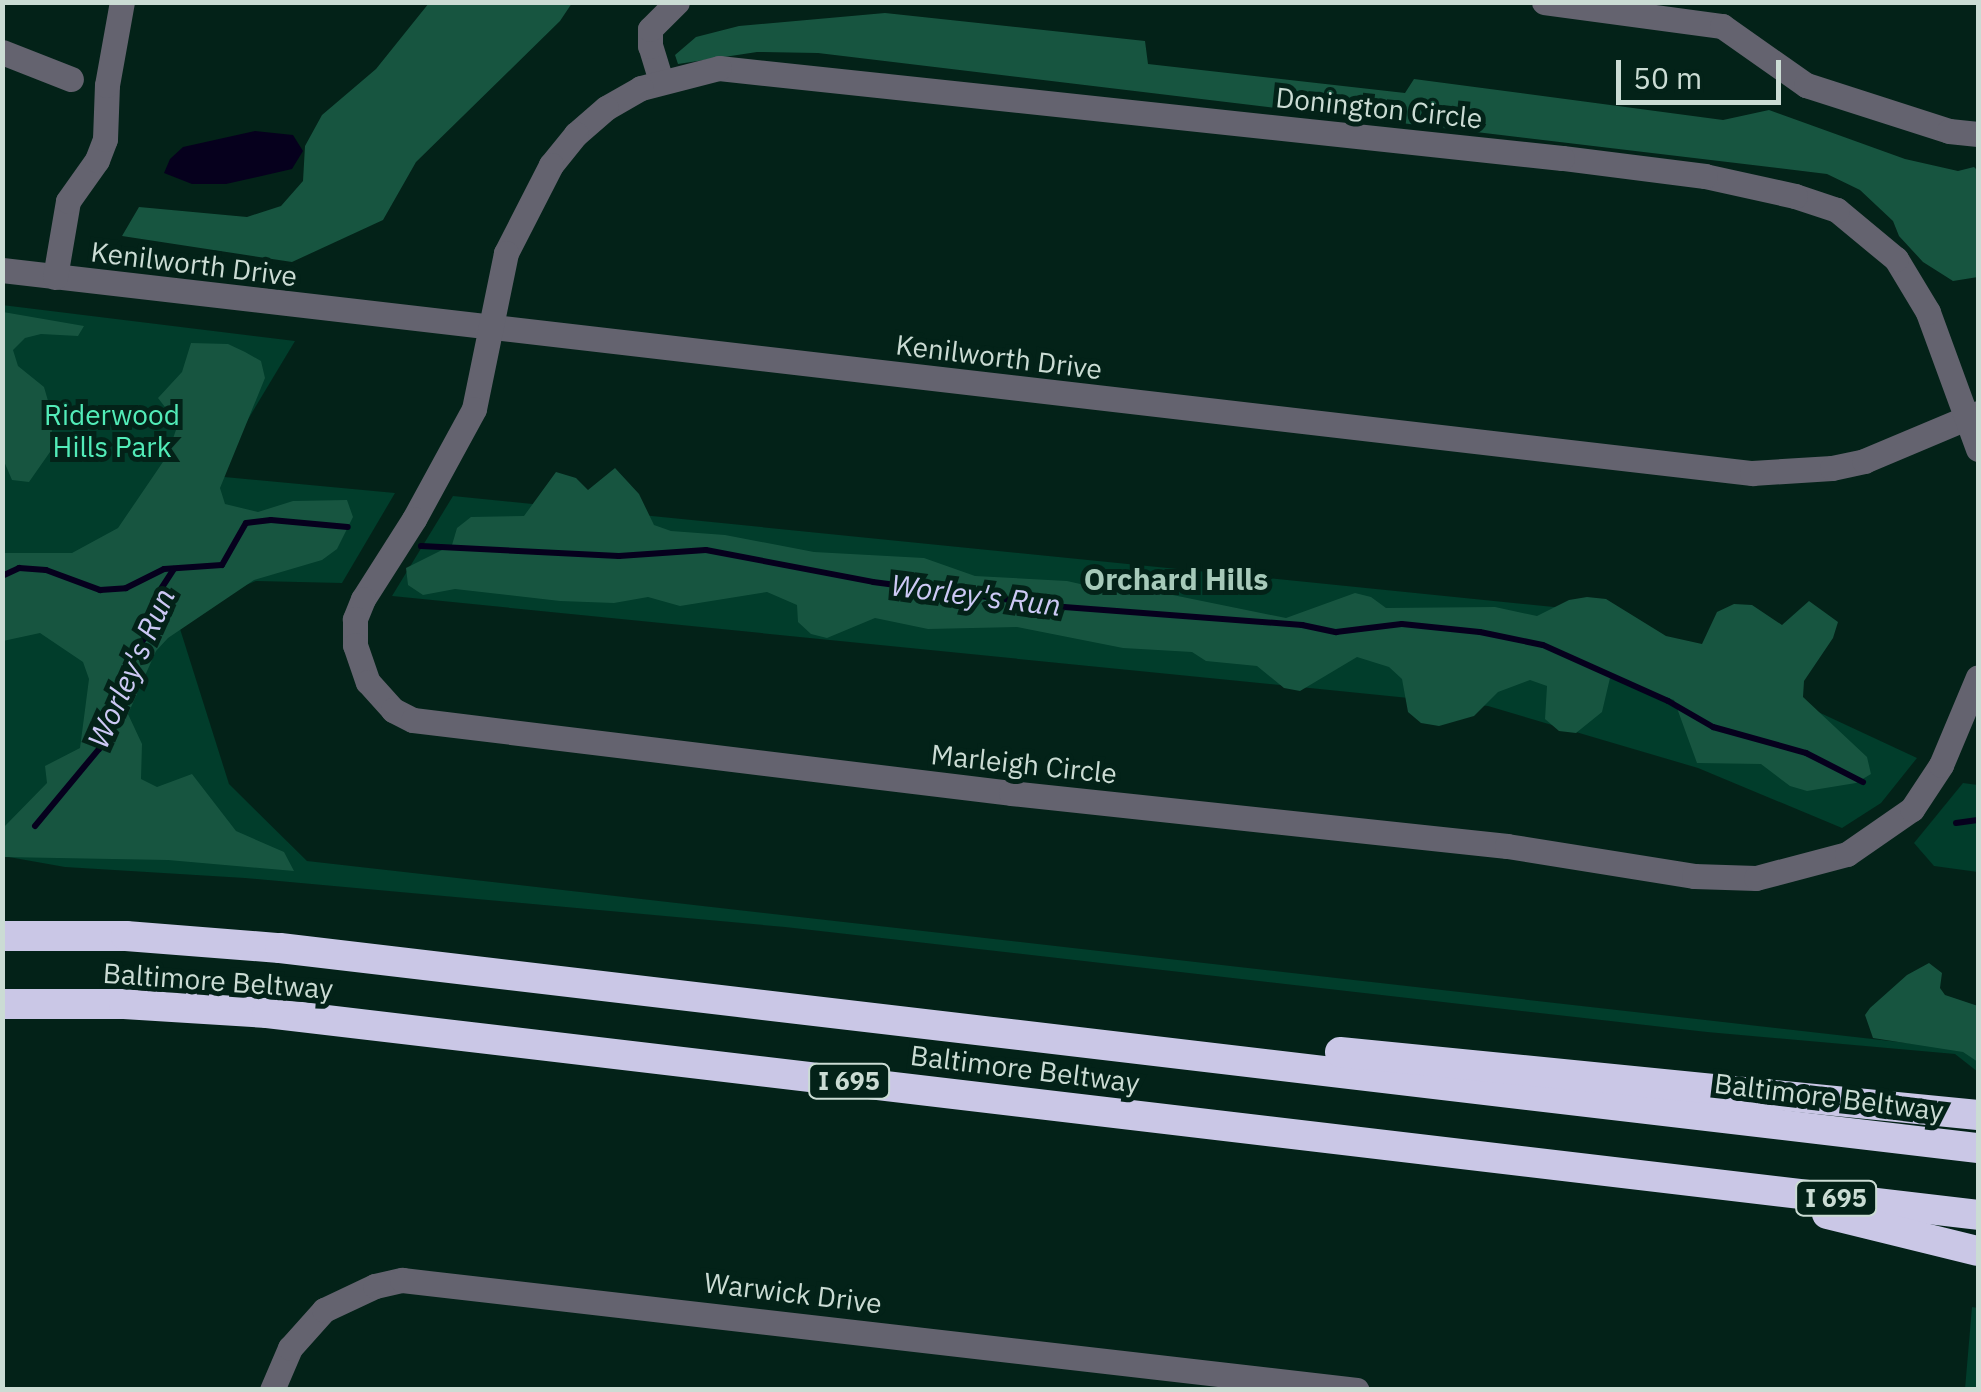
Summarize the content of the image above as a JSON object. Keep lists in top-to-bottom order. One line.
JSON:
{"streets":{"highway":["Baltimore Beltway","I 695"],"street":["Donington Circle","Kenilworth Drive","Marleigh Circle","Warwick Drive"]},"crossings":[["Donington Circle","Kenilworth Drive"],["Donington Circle","Marleigh Circle"],["Kenilworth Drive","Marleigh Circle"]],"districts":["Orchard Hills"],"water":["Worley's Run"],"parks":["Riderwood Hills Park"],"scale_bar":"50 m"}
